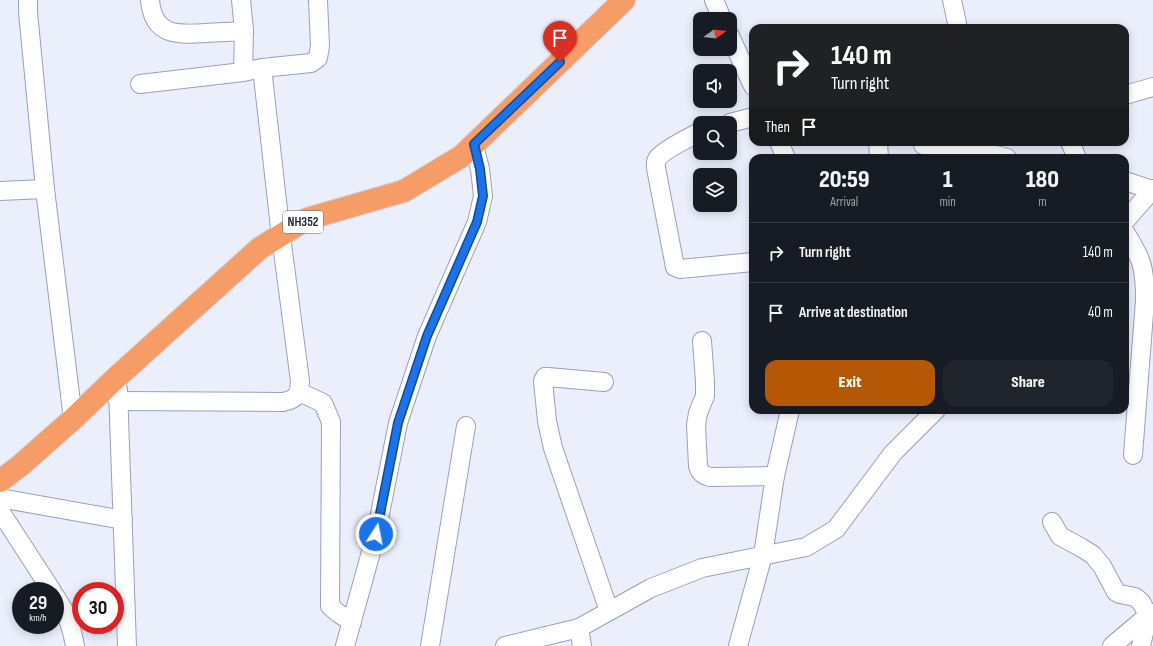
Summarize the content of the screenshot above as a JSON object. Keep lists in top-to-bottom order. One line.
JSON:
{"streets":{"highway":["NH352"]},"north":"right","page":{"turn":["140 m","Turn right"],"then":"Then","eta":["20:59","Arrival","1","min","180","m"],"list":[{"name":"Turn right","value":"140 m"},{"name":"Arrive at destination","value":"40 m"}],"buttons":["Exit","Share"],"speed":"29 km/h","limit":"30"}}
